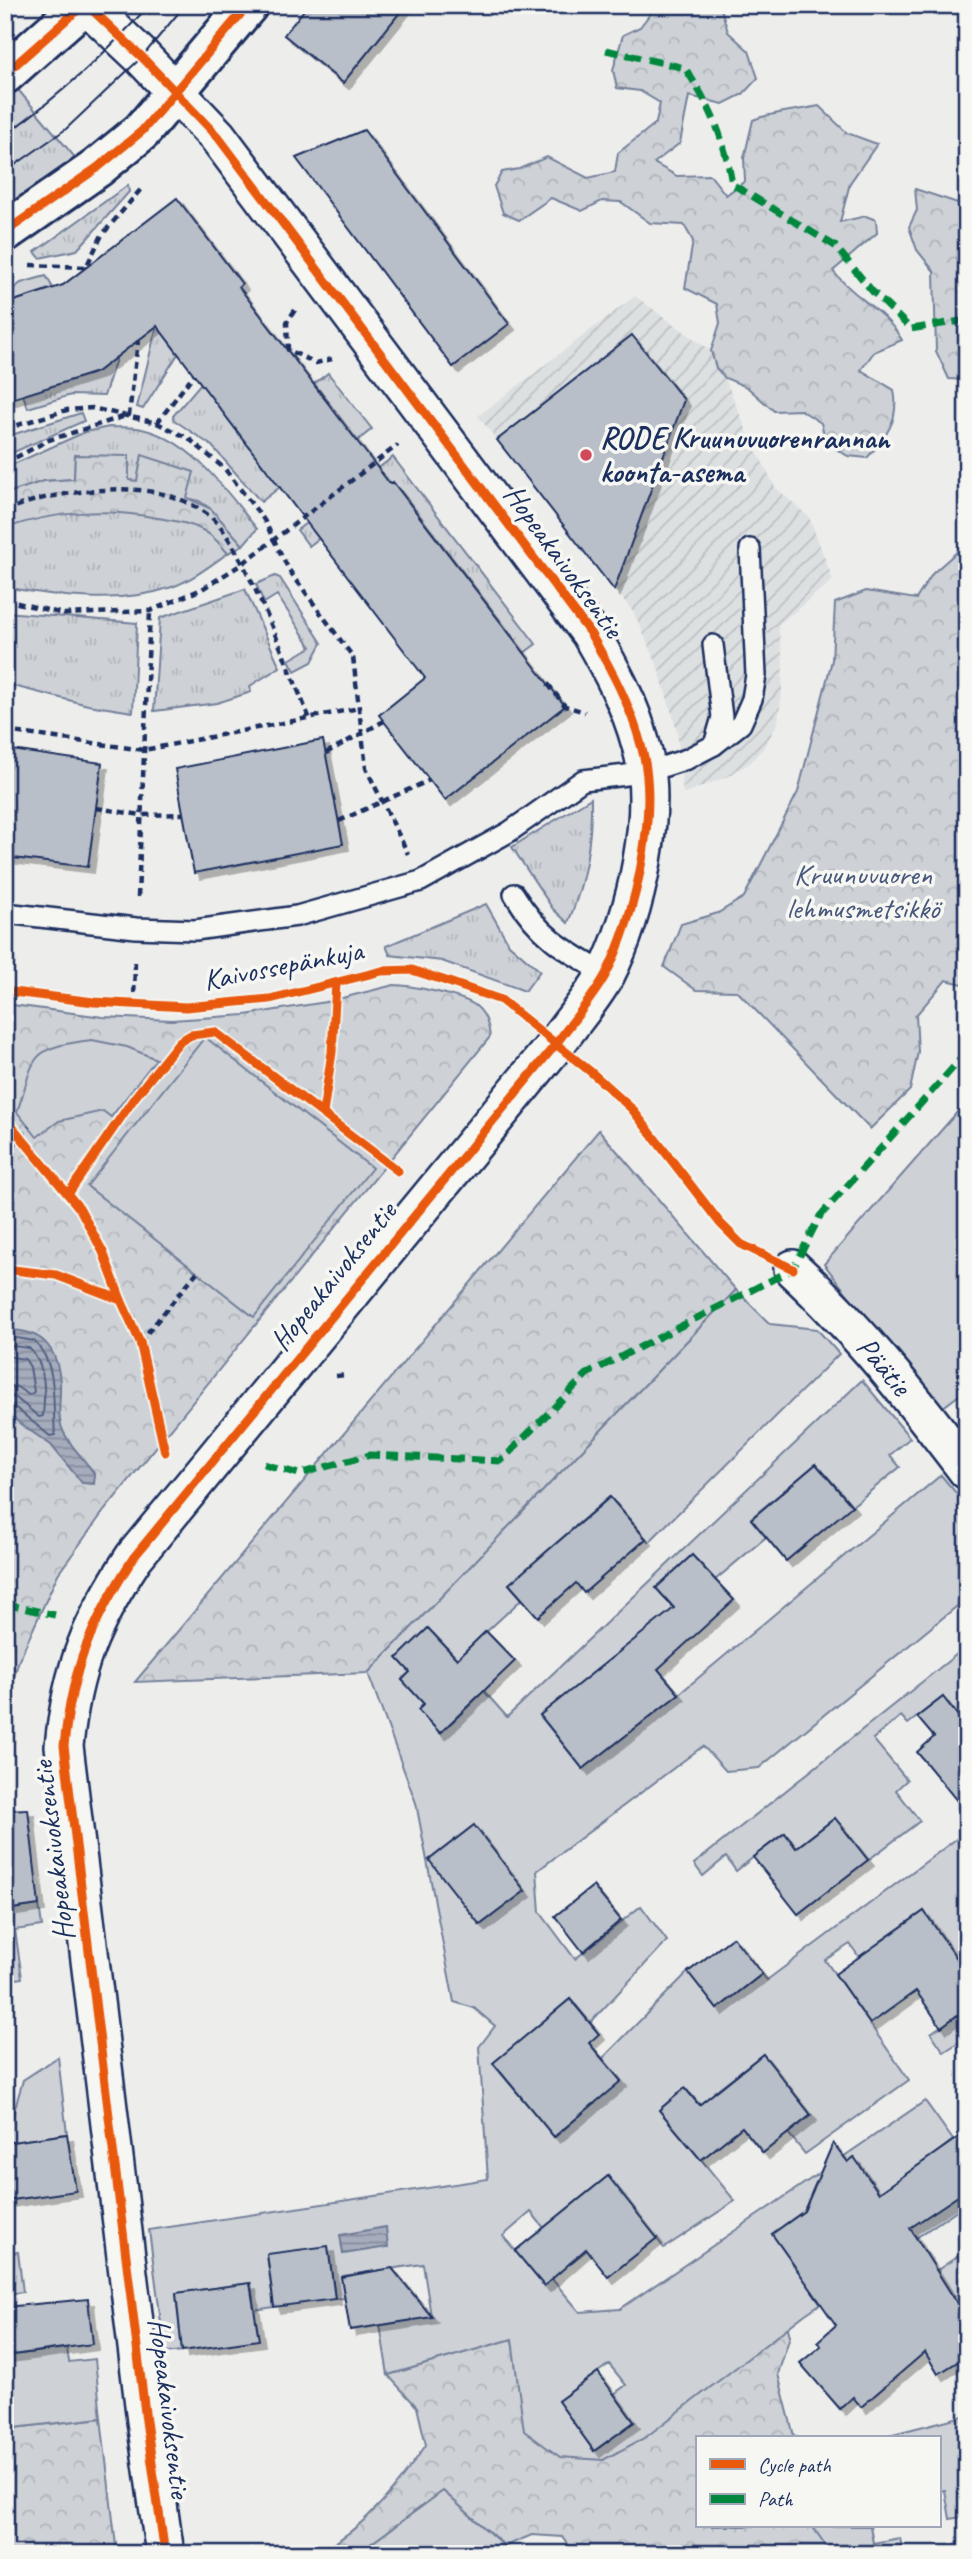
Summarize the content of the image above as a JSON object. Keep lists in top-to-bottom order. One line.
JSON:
{"streets":{"street":["Hopeakaivoksentie","Päätie"],"cycle path":["Kaivossepänkuja"]},"parks":["Kruunuvuoren lehmusmetsikkö"],"places":["RODE Kruunuvuorenrannan koonta-asema"],"legend":["Cycle path","Path"]}
